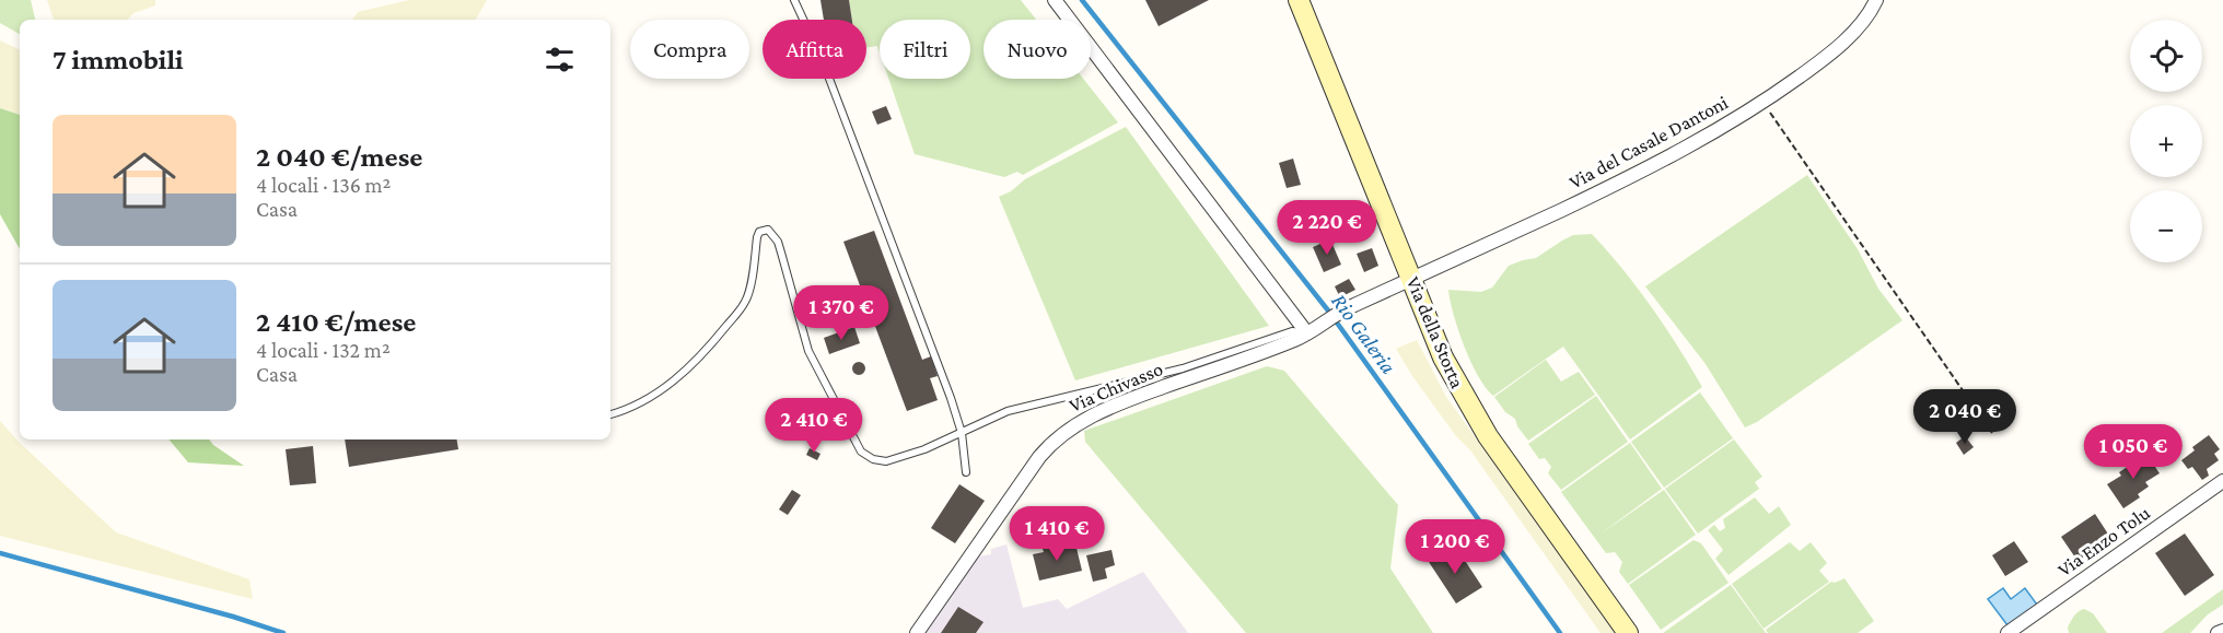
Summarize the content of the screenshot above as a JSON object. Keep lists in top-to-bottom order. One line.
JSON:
{"streets":{"main road":["Via della Storta"],"street":["Via del Casale Dantoni","Via Chivasso","Via Enzo Tolu"]},"crossings":[["Via del Casale Dantoni","Via della Storta"],["Via del Casale Dantoni","Via Chivasso"],["Via della Storta","Via Chivasso"]],"water":["Rio Galeria"],"page":{"map_buttons":["+","−"],"chip":["Compra","Affitta","Filtri","Nuovo"],"heading":"7 immobili","list":[{"name":"2 040 €/mese","note":"4 locali · 136 m² · Casa"},{"name":"2 410 €/mese","note":"4 locali · 132 m² · Casa"}],"price":["2 220 €","1 370 €","2 040 €","2 410 €","1 050 €","1 410 €","1 200 €"]}}
